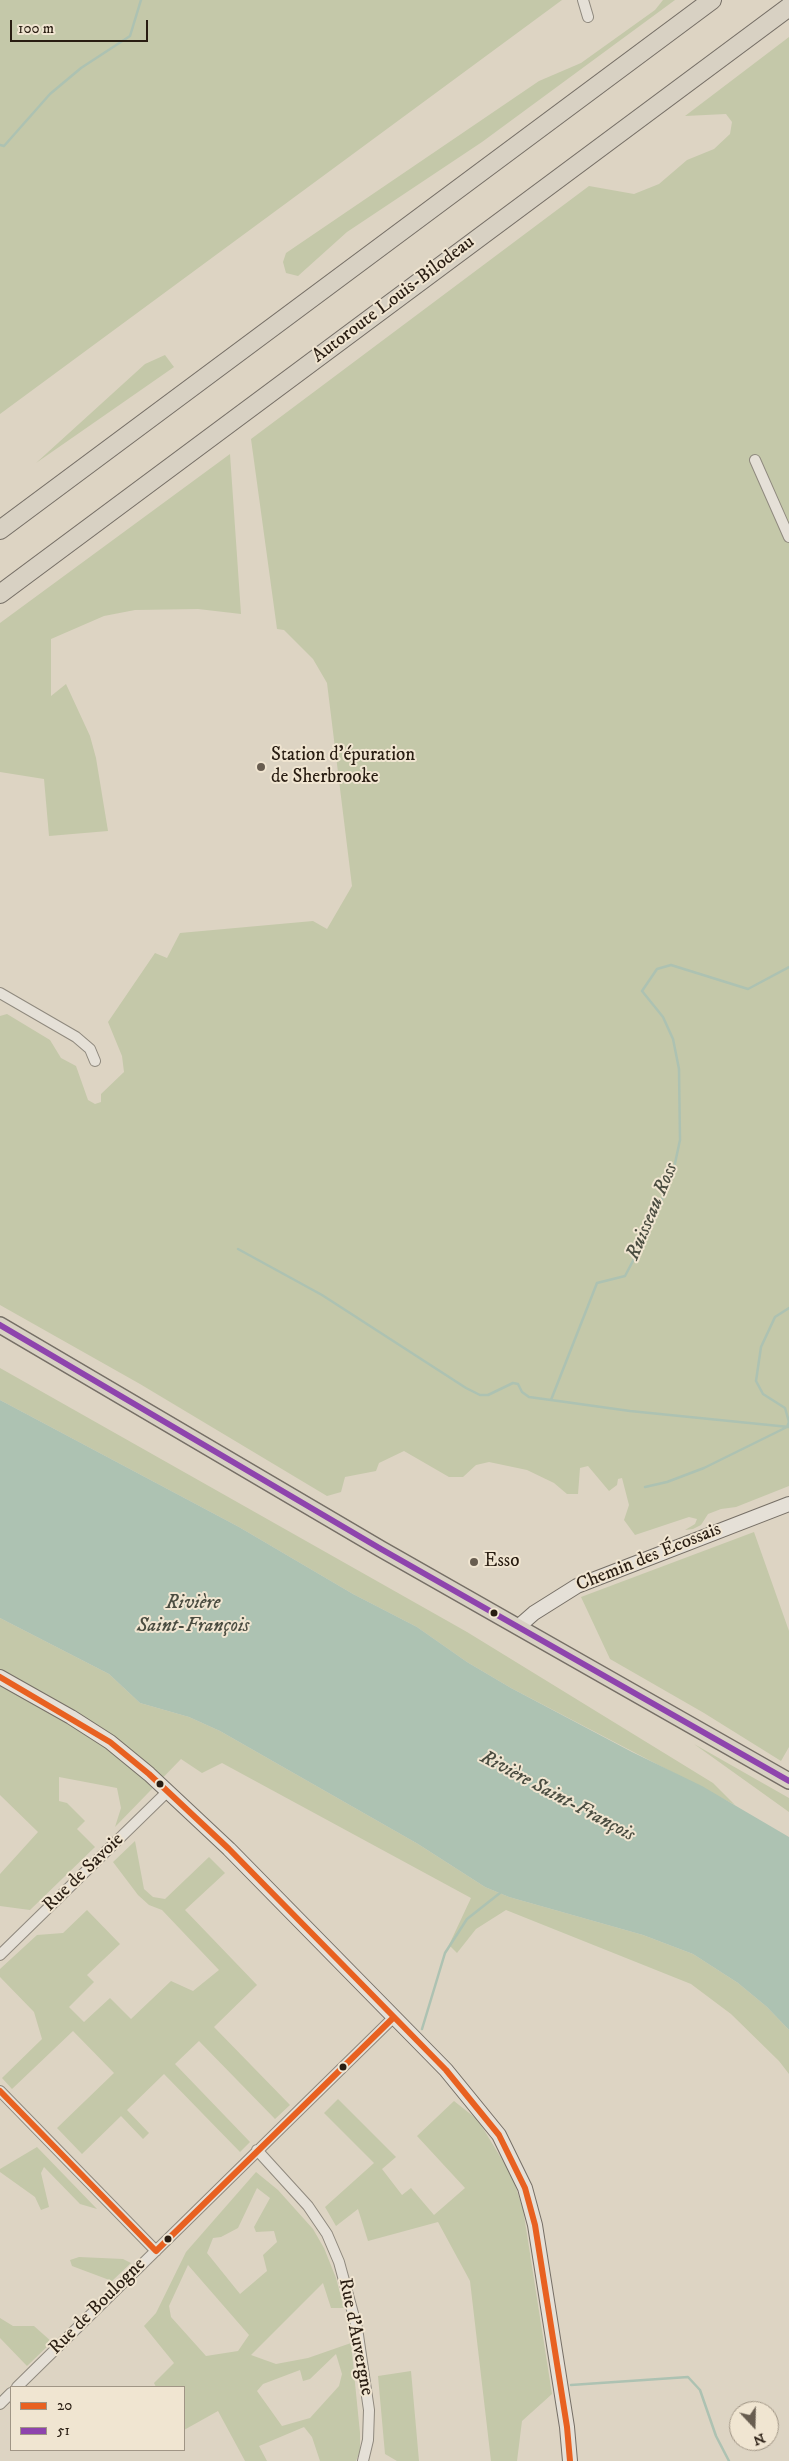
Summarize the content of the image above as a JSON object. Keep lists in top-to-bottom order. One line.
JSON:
{"streets":{"highway":["Autoroute Louis-Bilodeau"],"street":["Chemin des Écossais","Rue de Savoie","Rue de Boulogne","Rue d'Auvergne"]},"crossings":[["Rue de Boulogne","Rue d'Auvergne"]],"water":["Ruisseau Ross","Rivière Saint-François"],"places":["Station d'épuration de Sherbrooke","Esso"],"lines":["transit line 51","transit line 20"],"legend":["20","51"],"scale_bar":"100 m","north":"bottom"}
